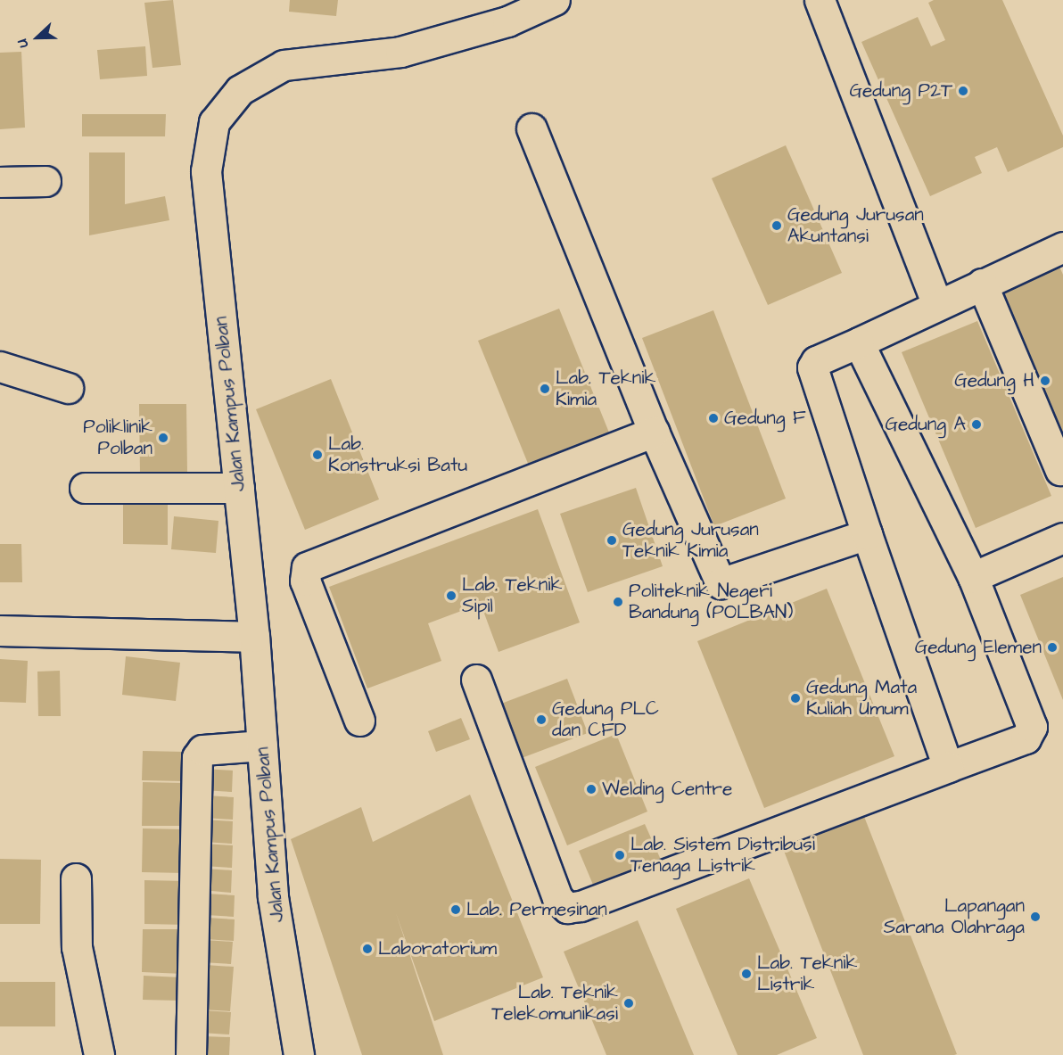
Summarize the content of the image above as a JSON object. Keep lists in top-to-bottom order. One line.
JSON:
{"streets":{"street":["Jalan Kampus Polban"]},"places":["Gedung P2T","Gedung Jurusan Akuntansi","Gedung H","Lab. Teknik Kimia","Gedung F","Gedung A","Poliklinik Polban","Lab. Konstruksi Batu","Gedung Jurusan Teknik Kimia","Lab. Teknik Sipil","Politeknik Negeri Bandung (POLBAN)","Gedung Elemen","Gedung Mata Kuliah Umum","Gedung PLC dan CFD","Welding Centre","Lab. Sistem Distribusi Tenaga Listrik","Lab. Permesinan","Lapangan Sarana Olahraga","Laboratorium","Lab. Teknik Listrik","Lab. Teknik Telekomunikasi"],"north":"left"}
